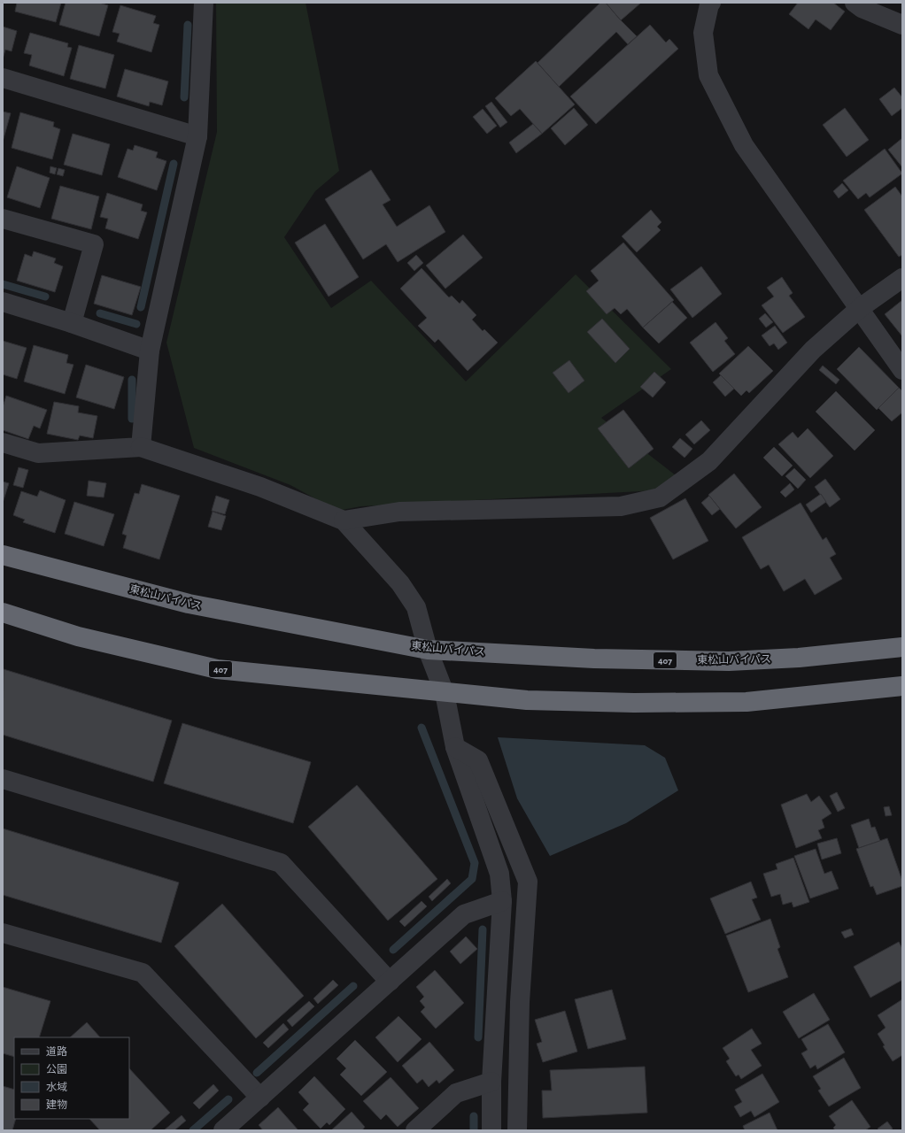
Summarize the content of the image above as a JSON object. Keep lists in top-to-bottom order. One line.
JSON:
{"streets":{"highway":["東松山バイパス","407"]},"legend":["道路","公園","水域","建物"]}
